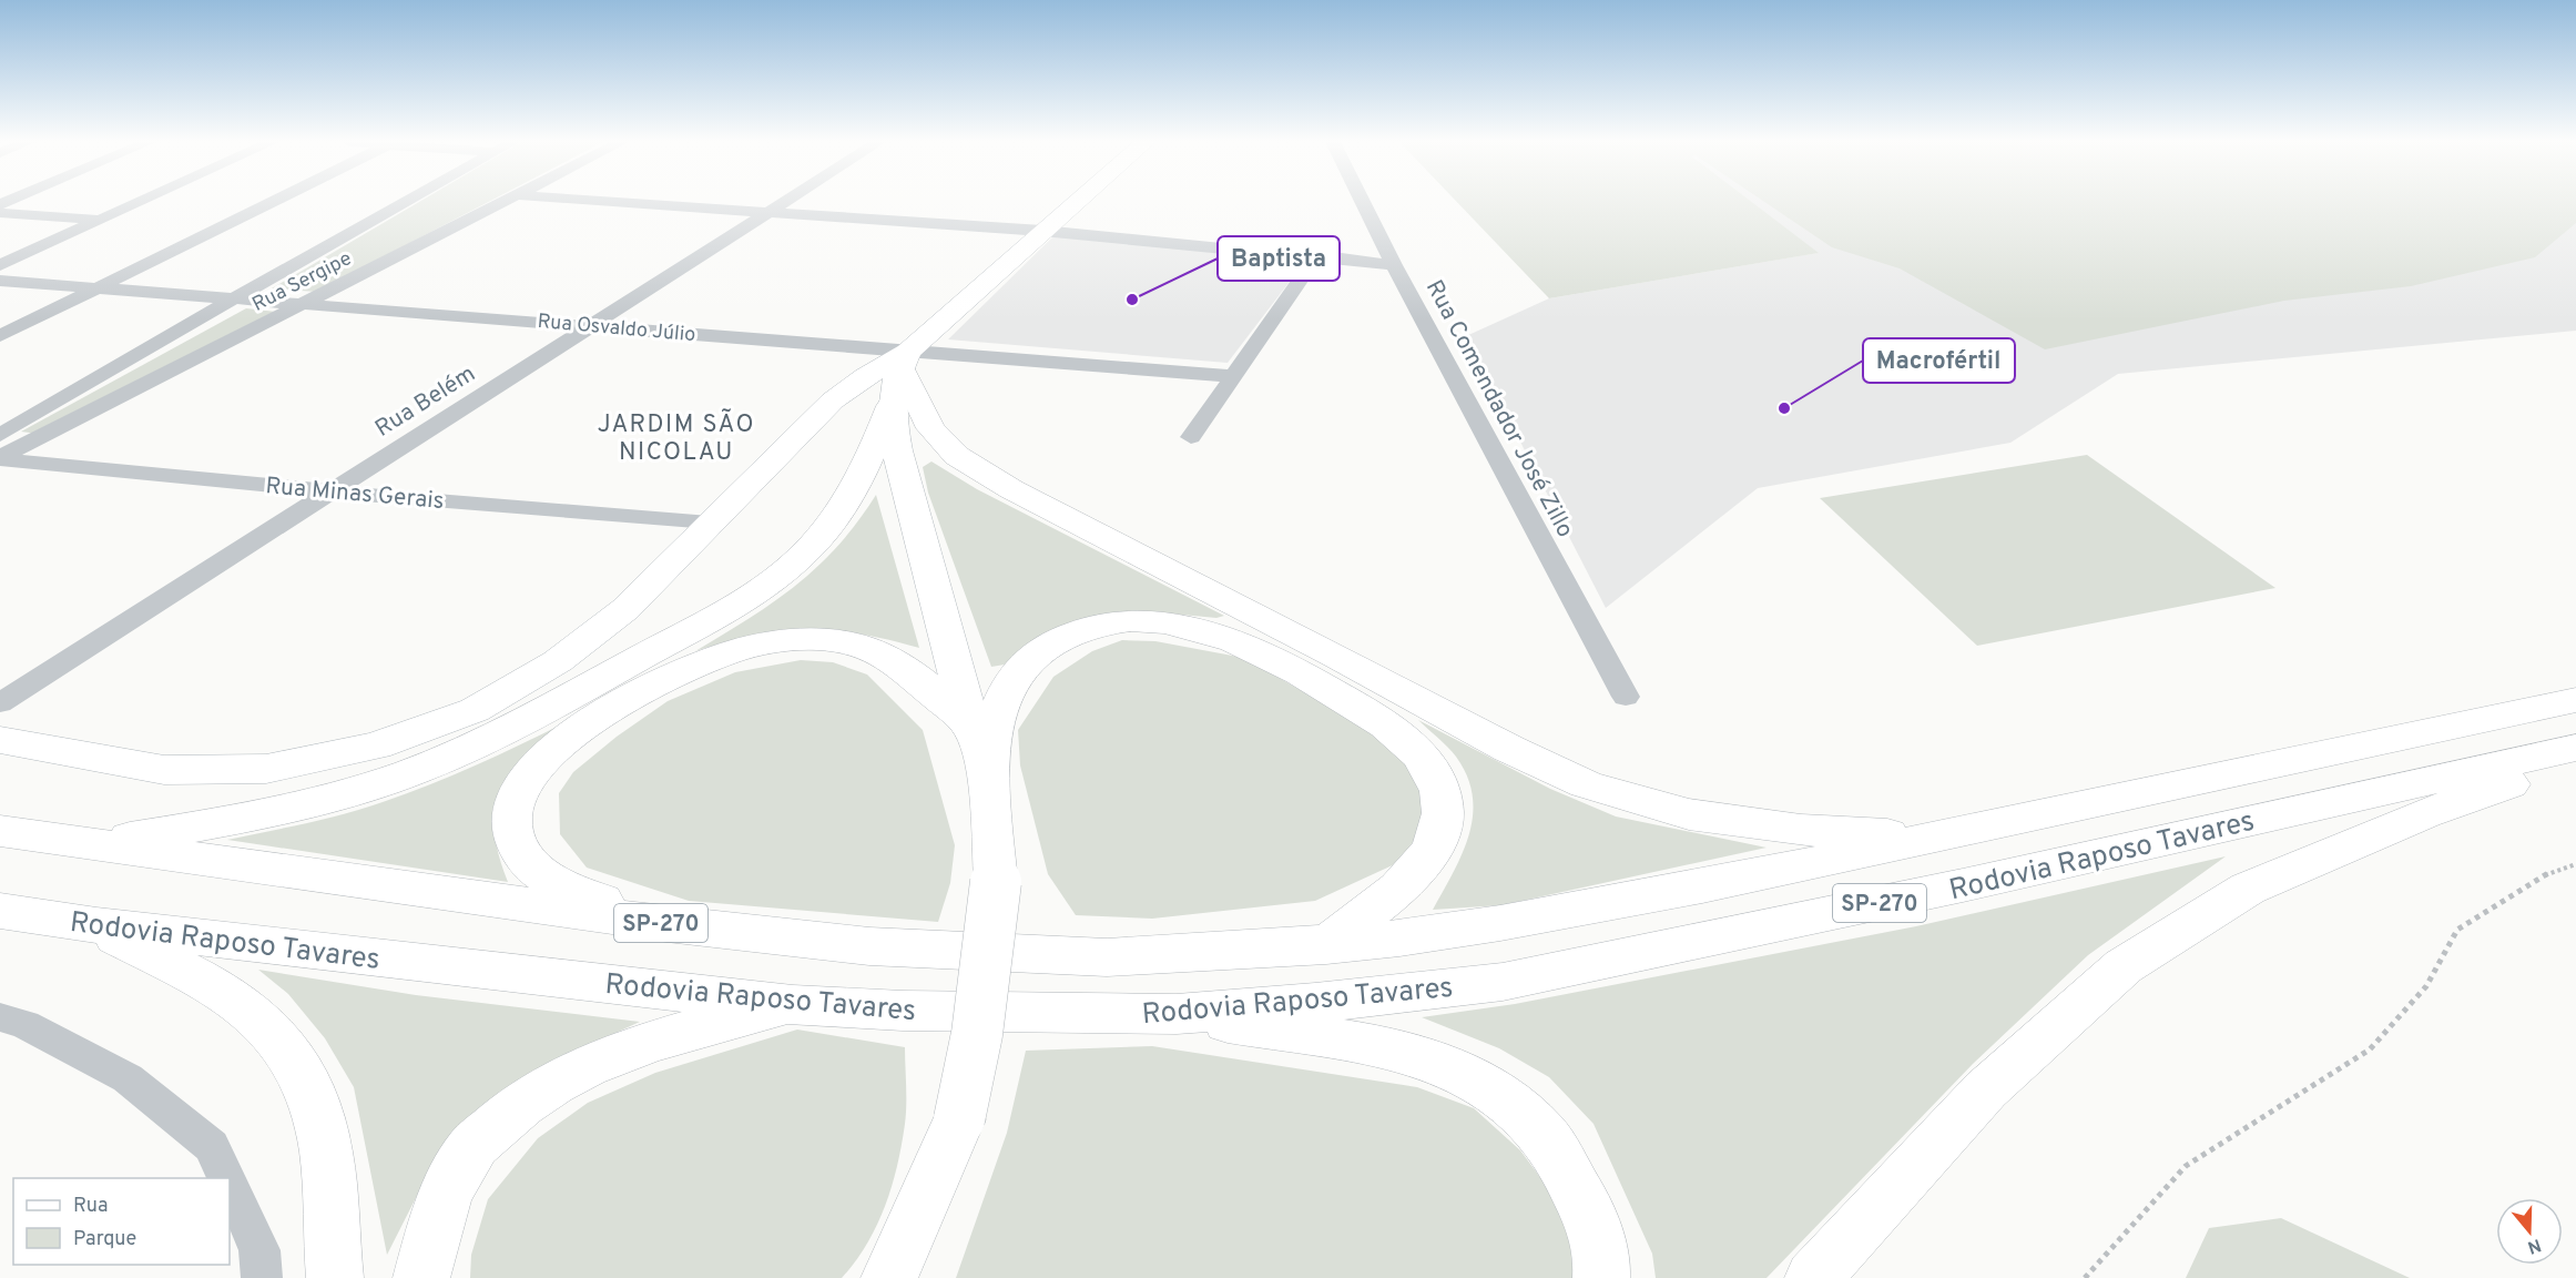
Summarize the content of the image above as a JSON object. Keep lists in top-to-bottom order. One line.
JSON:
{"streets":{"main road":["Rodovia Raposo Tavares","SP-270"],"street":["Rua Sergipe","Rua Osvaldo Júlio","Rua Belém","Rua Comendador José Zillo","Rua Minas Gerais"]},"crossings":[["Rua Sergipe","Rua Osvaldo Júlio"],["Rua Sergipe","Rua Minas Gerais"],["Rua Osvaldo Júlio","Rua Belém"],["Rua Belém","Rua Minas Gerais"]],"districts":["JARDIM SÃO NICOLAU"],"places":["Baptista","Macrofértil"],"legend":["Rua","Parque"],"north":"bottom"}
